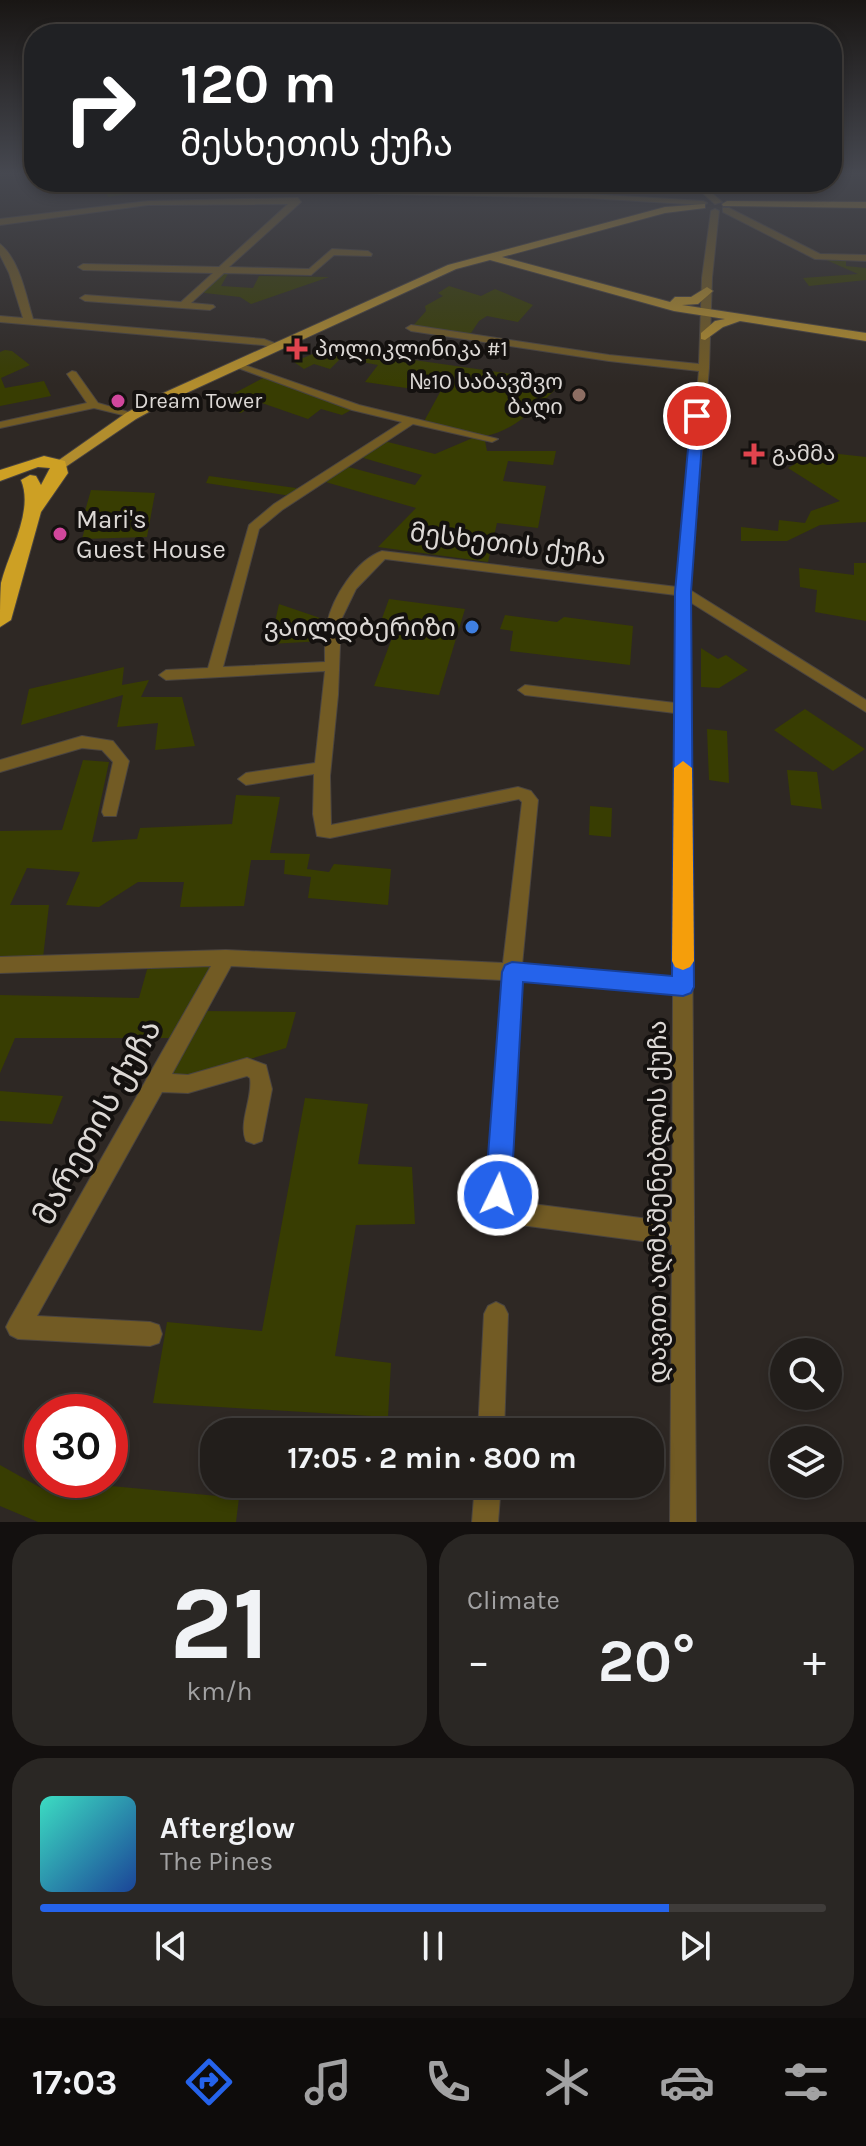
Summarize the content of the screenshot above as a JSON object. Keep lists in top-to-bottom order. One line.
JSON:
{"streets":{"street":["მესხეთის ქუჩა","მარეთის ქუჩა","დავით აღმაშენებლის ქუჩა"]},"crossings":[["მესხეთის ქუჩა","დავით აღმაშენებლის ქუჩა"]],"places":{"health":["პოლიკლინიკა #1","გამმა"],"other":["№10 საბავშვო ბაღი","Dream Tower","Mari's Guest House","ვაილდბერიზი"]},"page":{"turn":["120 m","მესხეთის ქუჩა"],"limit":"30","trip":"17:05 · 2 min · 800 m","tile":[["21","km/h"],"Climate"],"heat":["−","20°","+"],"song":["Afterglow","The Pines"],"tabs":"17:03"}}
